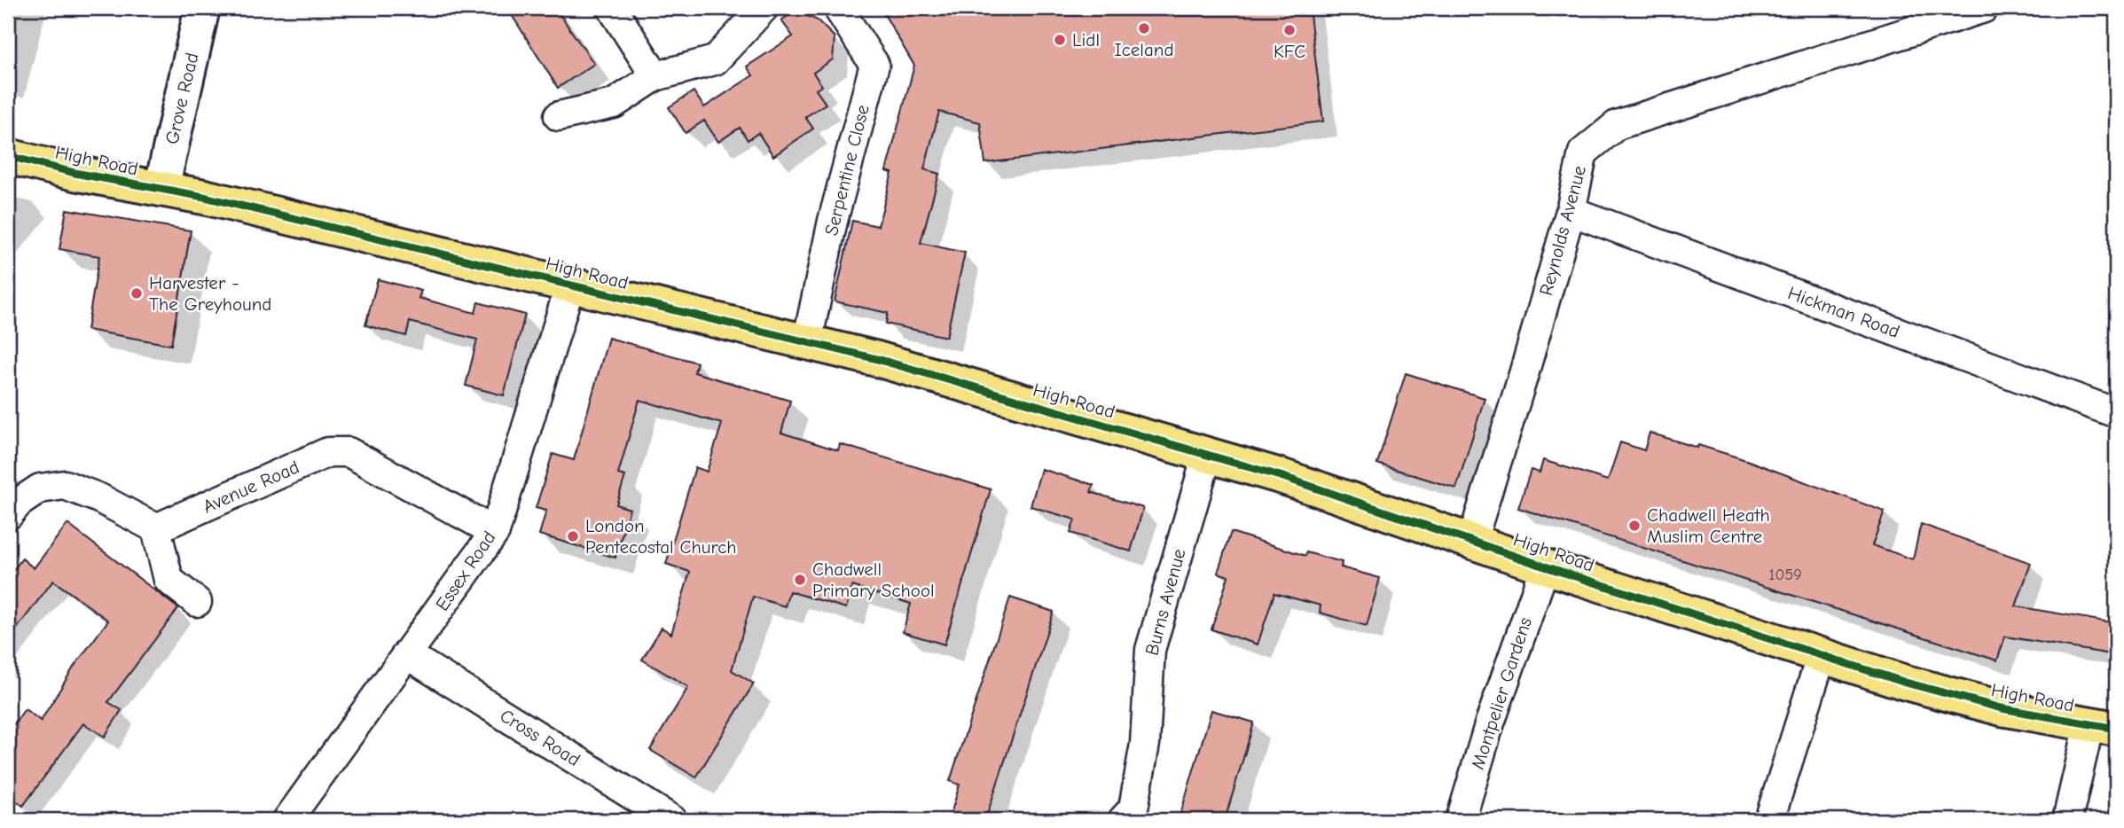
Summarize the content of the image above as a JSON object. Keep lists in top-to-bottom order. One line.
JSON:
{"streets":{"main road":["High Road"],"street":["Grove Road","Serpentine Close","Reynolds Avenue","Hickman Road","Avenue Road","Essex Road","Burns Avenue","Montpelier Gardens","Cross Road"]},"crossings":[["Grove Road","High Road"],["High Road","Serpentine Close"],["High Road","Reynolds Avenue"],["High Road","Essex Road"],["High Road","Burns Avenue"],["High Road","Montpelier Gardens"],["Reynolds Avenue","Hickman Road"],["Avenue Road","Essex Road"],["Essex Road","Cross Road"]],"places":["Iceland","KFC","Lidl","Harvester - The Greyhound","Chadwell Heath Muslim Centre","London Pentecostal Church","Chadwell Primary School"],"house_numbers":["1059"]}
